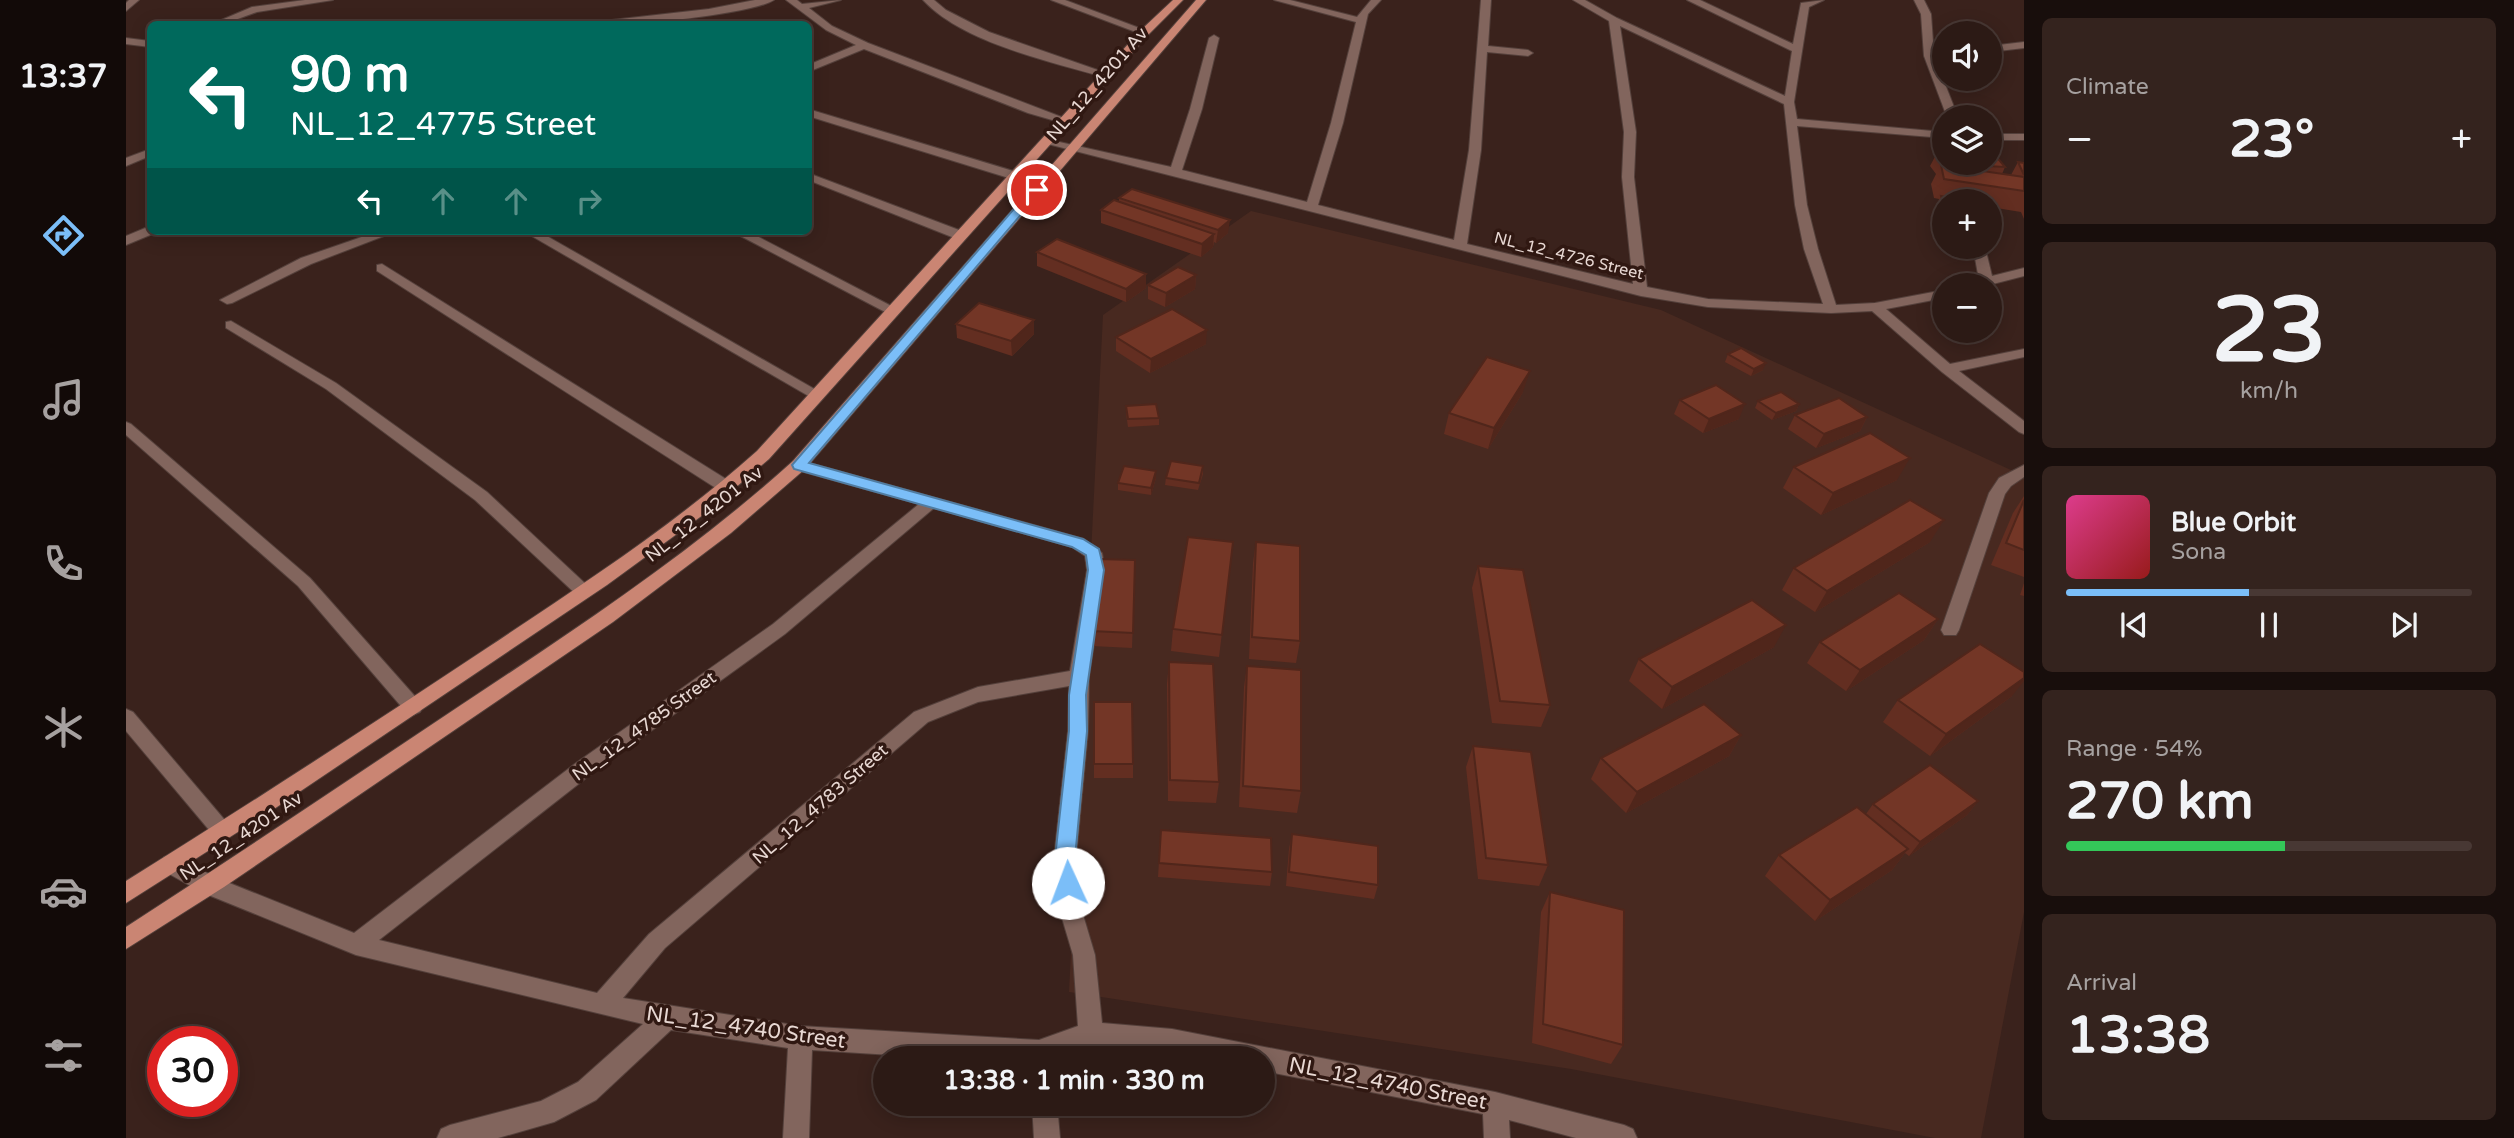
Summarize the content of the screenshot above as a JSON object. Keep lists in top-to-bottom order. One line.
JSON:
{"streets":{"main road":["NL_12_4201 Av"],"street":["NL_12_4726 Street","NL_12_4785 Street","NL_12_4783 Street","NL_12_4740 Street"]},"crossings":[["NL_12_4201 Av","NL_12_4726 Street"],["NL_12_4201 Av","NL_12_4740 Street"],["NL_12_4785 Street","NL_12_4740 Street"],["NL_12_4783 Street","NL_12_4740 Street"]],"page":{"tabs":"13:37","tile":["Climate",["23","km/h"],["Range · 54%","270 km"],["Arrival","13:38"]],"map_buttons":["+","−"],"turn":["90 m","NL_12_4775 Street"],"heat":["−","23°","+"],"song":["Blue Orbit","Sona"],"limit":"30","trip":"13:38 · 1 min · 330 m"}}
